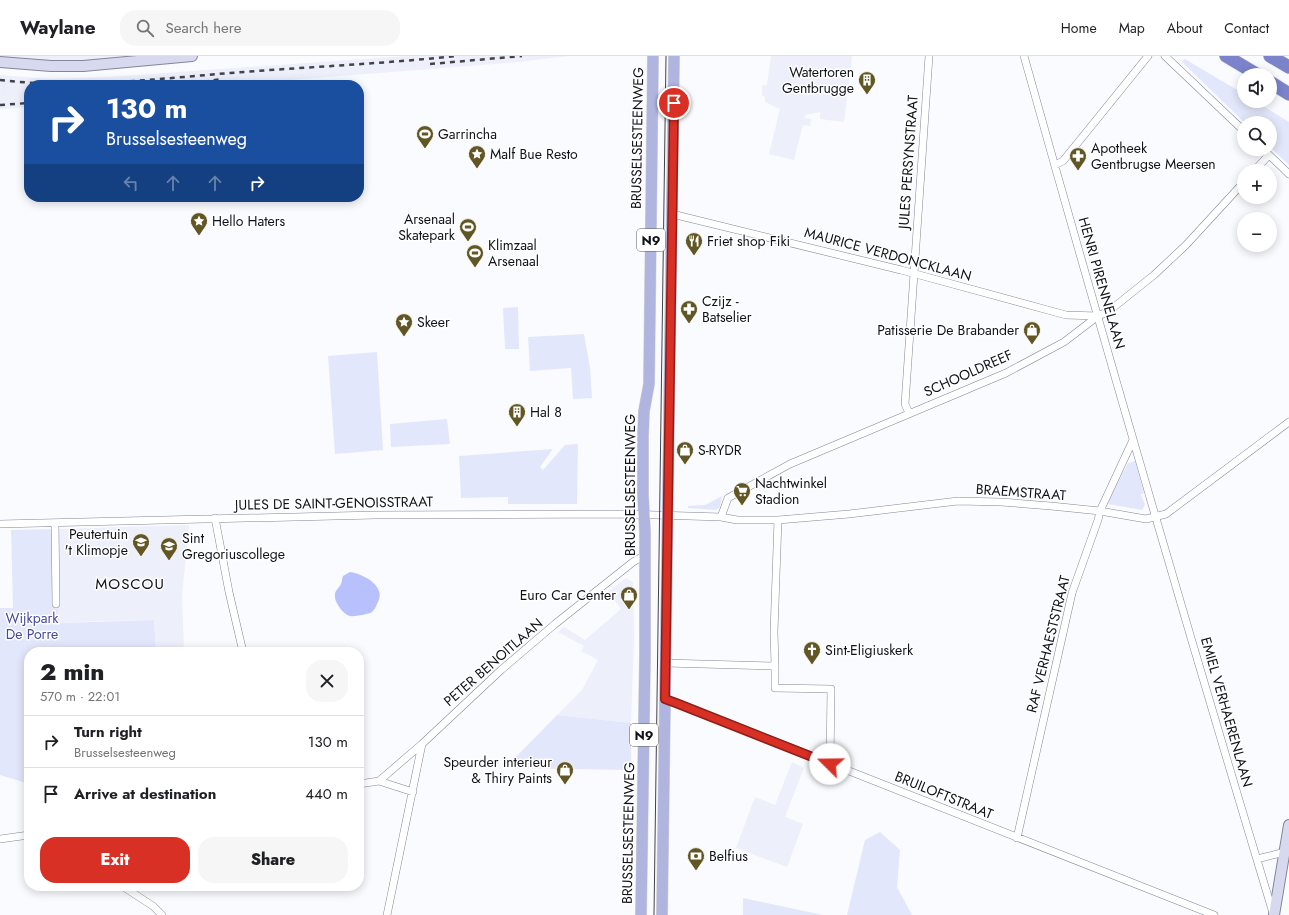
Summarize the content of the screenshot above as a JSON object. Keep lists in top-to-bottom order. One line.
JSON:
{"streets":{"main road":["BRUSSELSESTEENWEG","N9"],"street":["JULES PERSYNSTRAAT","MAURICE VERDONCKLAAN","HENRI PIRENNELAAN","SCHOOLDREEF","BRAEMSTRAAT","JULES DE SAINT-GENOISSTRAAT","RAF VERHAESTSTRAAT","PETER BENOITLAAN","EMIEL VERHAERENLAAN","BRUILOFTSTRAAT"]},"crossings":[["BRUSSELSESTEENWEG","JULES DE SAINT-GENOISSTRAAT"],["BRUSSELSESTEENWEG","PETER BENOITLAAN"],["JULES PERSYNSTRAAT","MAURICE VERDONCKLAAN"],["JULES PERSYNSTRAAT","SCHOOLDREEF"],["N9","MAURICE VERDONCKLAAN"],["N9","JULES DE SAINT-GENOISSTRAAT"],["N9","BRUILOFTSTRAAT"],["MAURICE VERDONCKLAAN","HENRI PIRENNELAAN"],["MAURICE VERDONCKLAAN","SCHOOLDREEF"],["HENRI PIRENNELAAN","SCHOOLDREEF"],["HENRI PIRENNELAAN","BRAEMSTRAAT"],["HENRI PIRENNELAAN","RAF VERHAESTSTRAAT"],["HENRI PIRENNELAAN","EMIEL VERHAERENLAAN"],["SCHOOLDREEF","BRAEMSTRAAT"],["BRAEMSTRAAT","RAF VERHAESTSTRAAT"],["BRAEMSTRAAT","EMIEL VERHAERENLAAN"],["RAF VERHAESTSTRAAT","BRUILOFTSTRAAT"]],"districts":["MOSCOU"],"parks":["Wijkpark De Porre"],"places":{"building":["Watertoren Gentbrugge","Hal 8"],"sports":["Garrincha","Arsenaal Skatepark","Klimzaal Arsenaal"],"place":["Malf Bue Resto","Hello Haters","Skeer"],"pharmacy":["Apotheek Gentbrugse Meersen","Czijz - Batselier"],"restaurant":["Friet shop Fiki"],"shop":["Patisserie De Brabander","S-RYDR","Euro Car Center","Speurder interieur & Thiry Paints"],"supermarket":["Nachtwinkel Stadion"],"school or university":["Peutertuin 't Klimopje","Sint Gregoriuscollege"],"church":["Sint-Eligiuskerk"],"bank":["Belfius"]},"page":{"header":"Waylane","search":"Search here","nav":["Home","Map","About","Contact"],"map_buttons":["+","−"],"turn":["130 m","Brusselsesteenweg"],"heading":["2 min","570 m · 22:01"],"list":[{"name":"Turn right","note":"Brusselsesteenweg","value":"130 m"},{"name":"Arrive at destination","value":"440 m"}],"buttons":["Exit","Share"]}}
